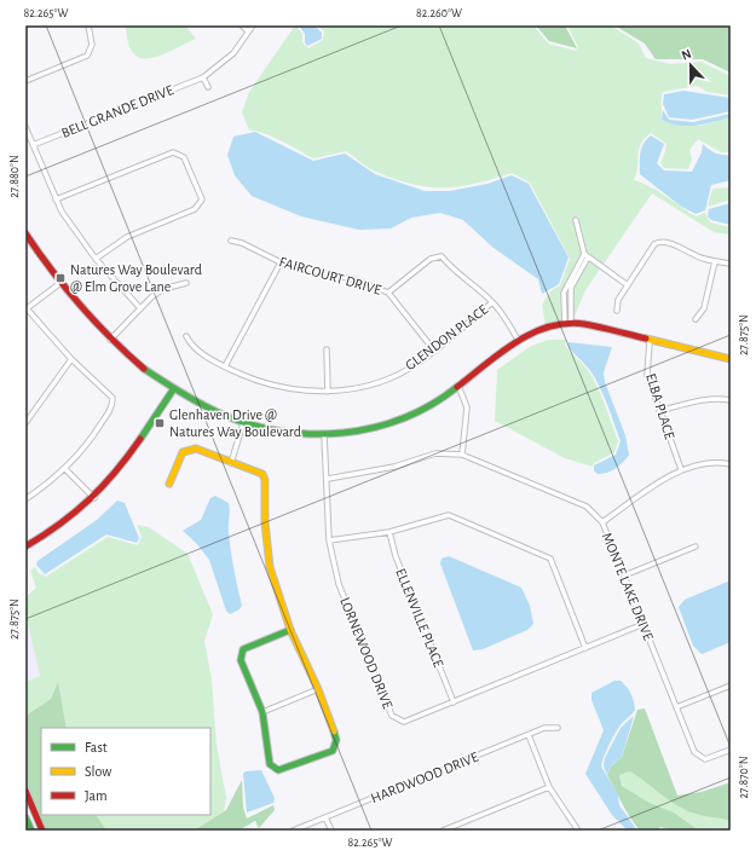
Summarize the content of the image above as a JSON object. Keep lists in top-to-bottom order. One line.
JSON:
{"streets":{"street":["BELL GRANDE DRIVE","FAIRCOURT DRIVE","GLENDON PLACE","ELBA PLACE","MONTE LAKE DRIVE","ELLENVILLE PLACE","LORNEWOOD DRIVE","HARDWOOD DRIVE"]},"crossings":[["FAIRCOURT DRIVE","GLENDON PLACE"],["MONTE LAKE DRIVE","LORNEWOOD DRIVE"],["ELLENVILLE PLACE","LORNEWOOD DRIVE"]],"places":{"transit":["Natures Way Boulevard @ Elm Grove Lane","Glenhaven Drive @ Natures Way Boulevard"]},"legend":["Fast","Slow","Jam"],"north":"top","coordinates":["82.265°W","82.260°W","27.880°N","27.875°N","27.870°N"]}
